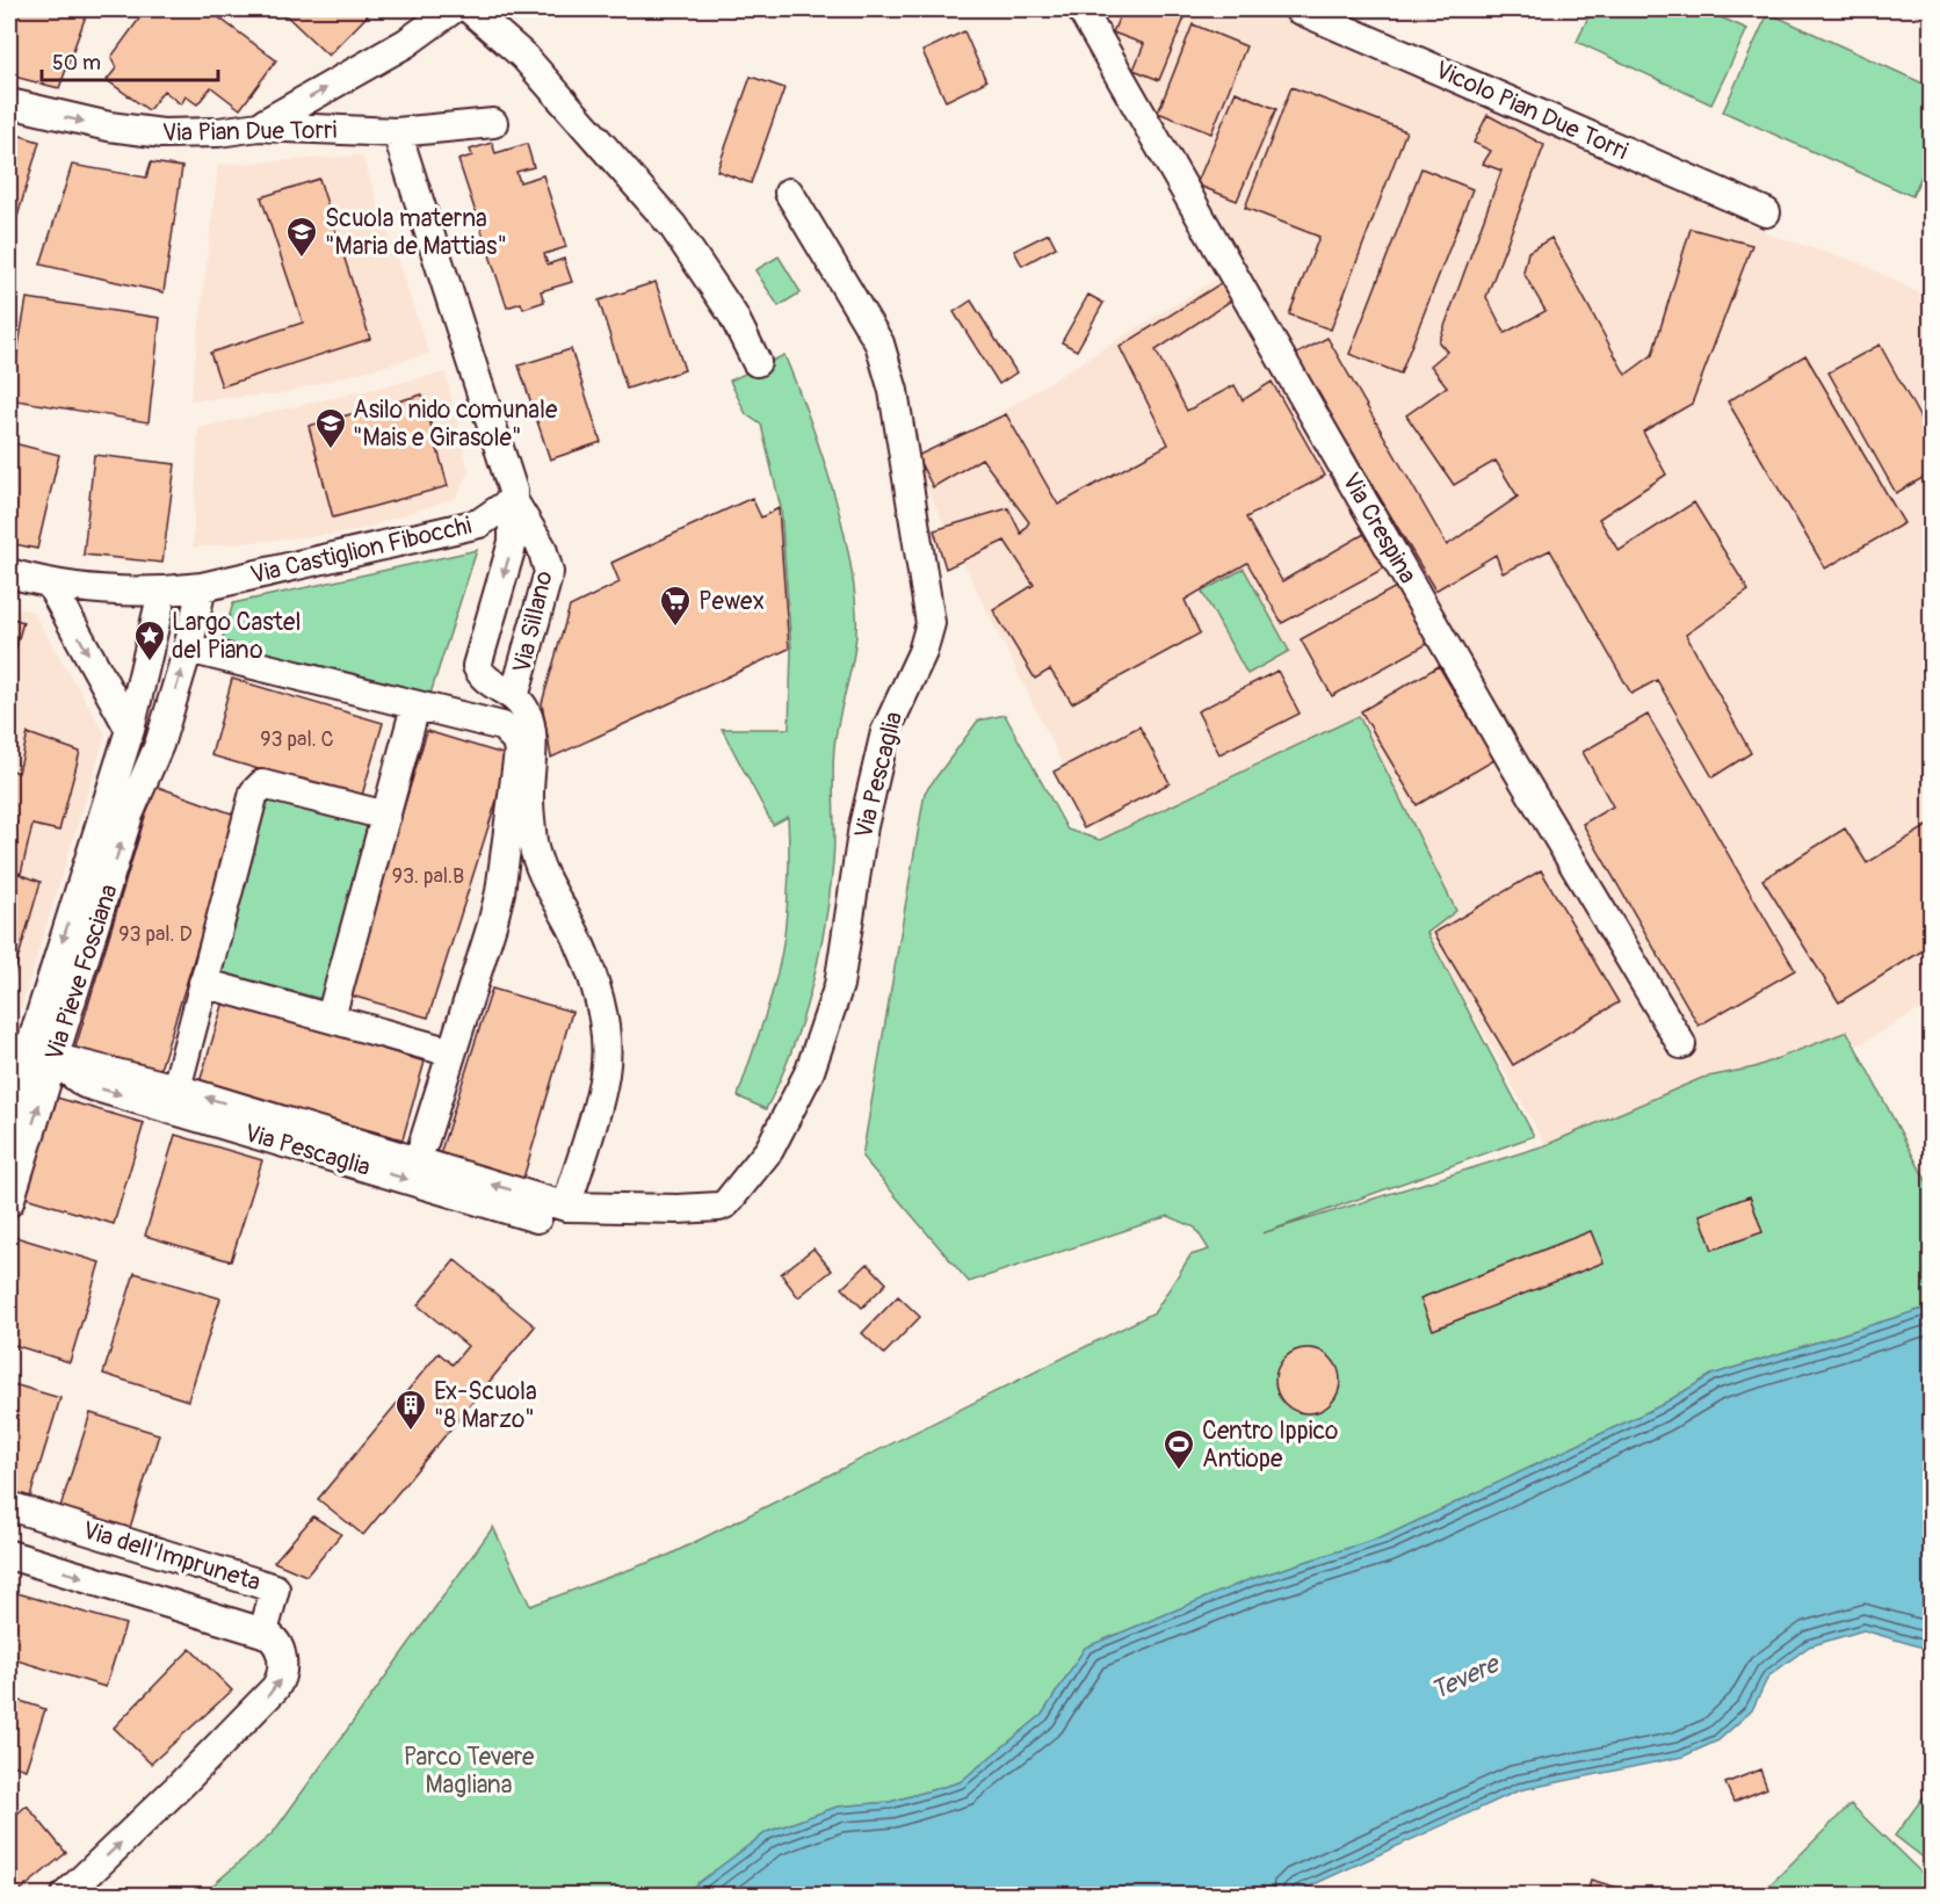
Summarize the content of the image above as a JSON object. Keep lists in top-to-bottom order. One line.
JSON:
{"streets":{"street":["Vicolo Pian Due Torri","Via Pian Due Torri","Via Crespina","Via Castiglion Fibocchi","Via Sillano","Via Pescaglia","Via Pieve Fosciana","Via dell'Impruneta"]},"crossings":[["Via Pian Due Torri","Via Sillano"],["Via Castiglion Fibocchi","Via Sillano"],["Via Pescaglia","Via Pieve Fosciana"]],"one_way":["Via Pian Due Torri","Via dell'Impruneta"],"water":["Tevere"],"parks":["Parco Tevere Magliana"],"places":{"school or university":["Scuola materna \"Maria de Mattias\"","Asilo nido comunale \"Mais e Girasole\""],"supermarket":["Pewex"],"place":["Largo Castel del Piano"],"building":["Ex-Scuola \"8 Marzo\""],"sports":["Centro Ippico Antiope"]},"house_numbers":["93 pal. C","93. pal.B","93 pal. D"],"scale_bar":"50 m"}
